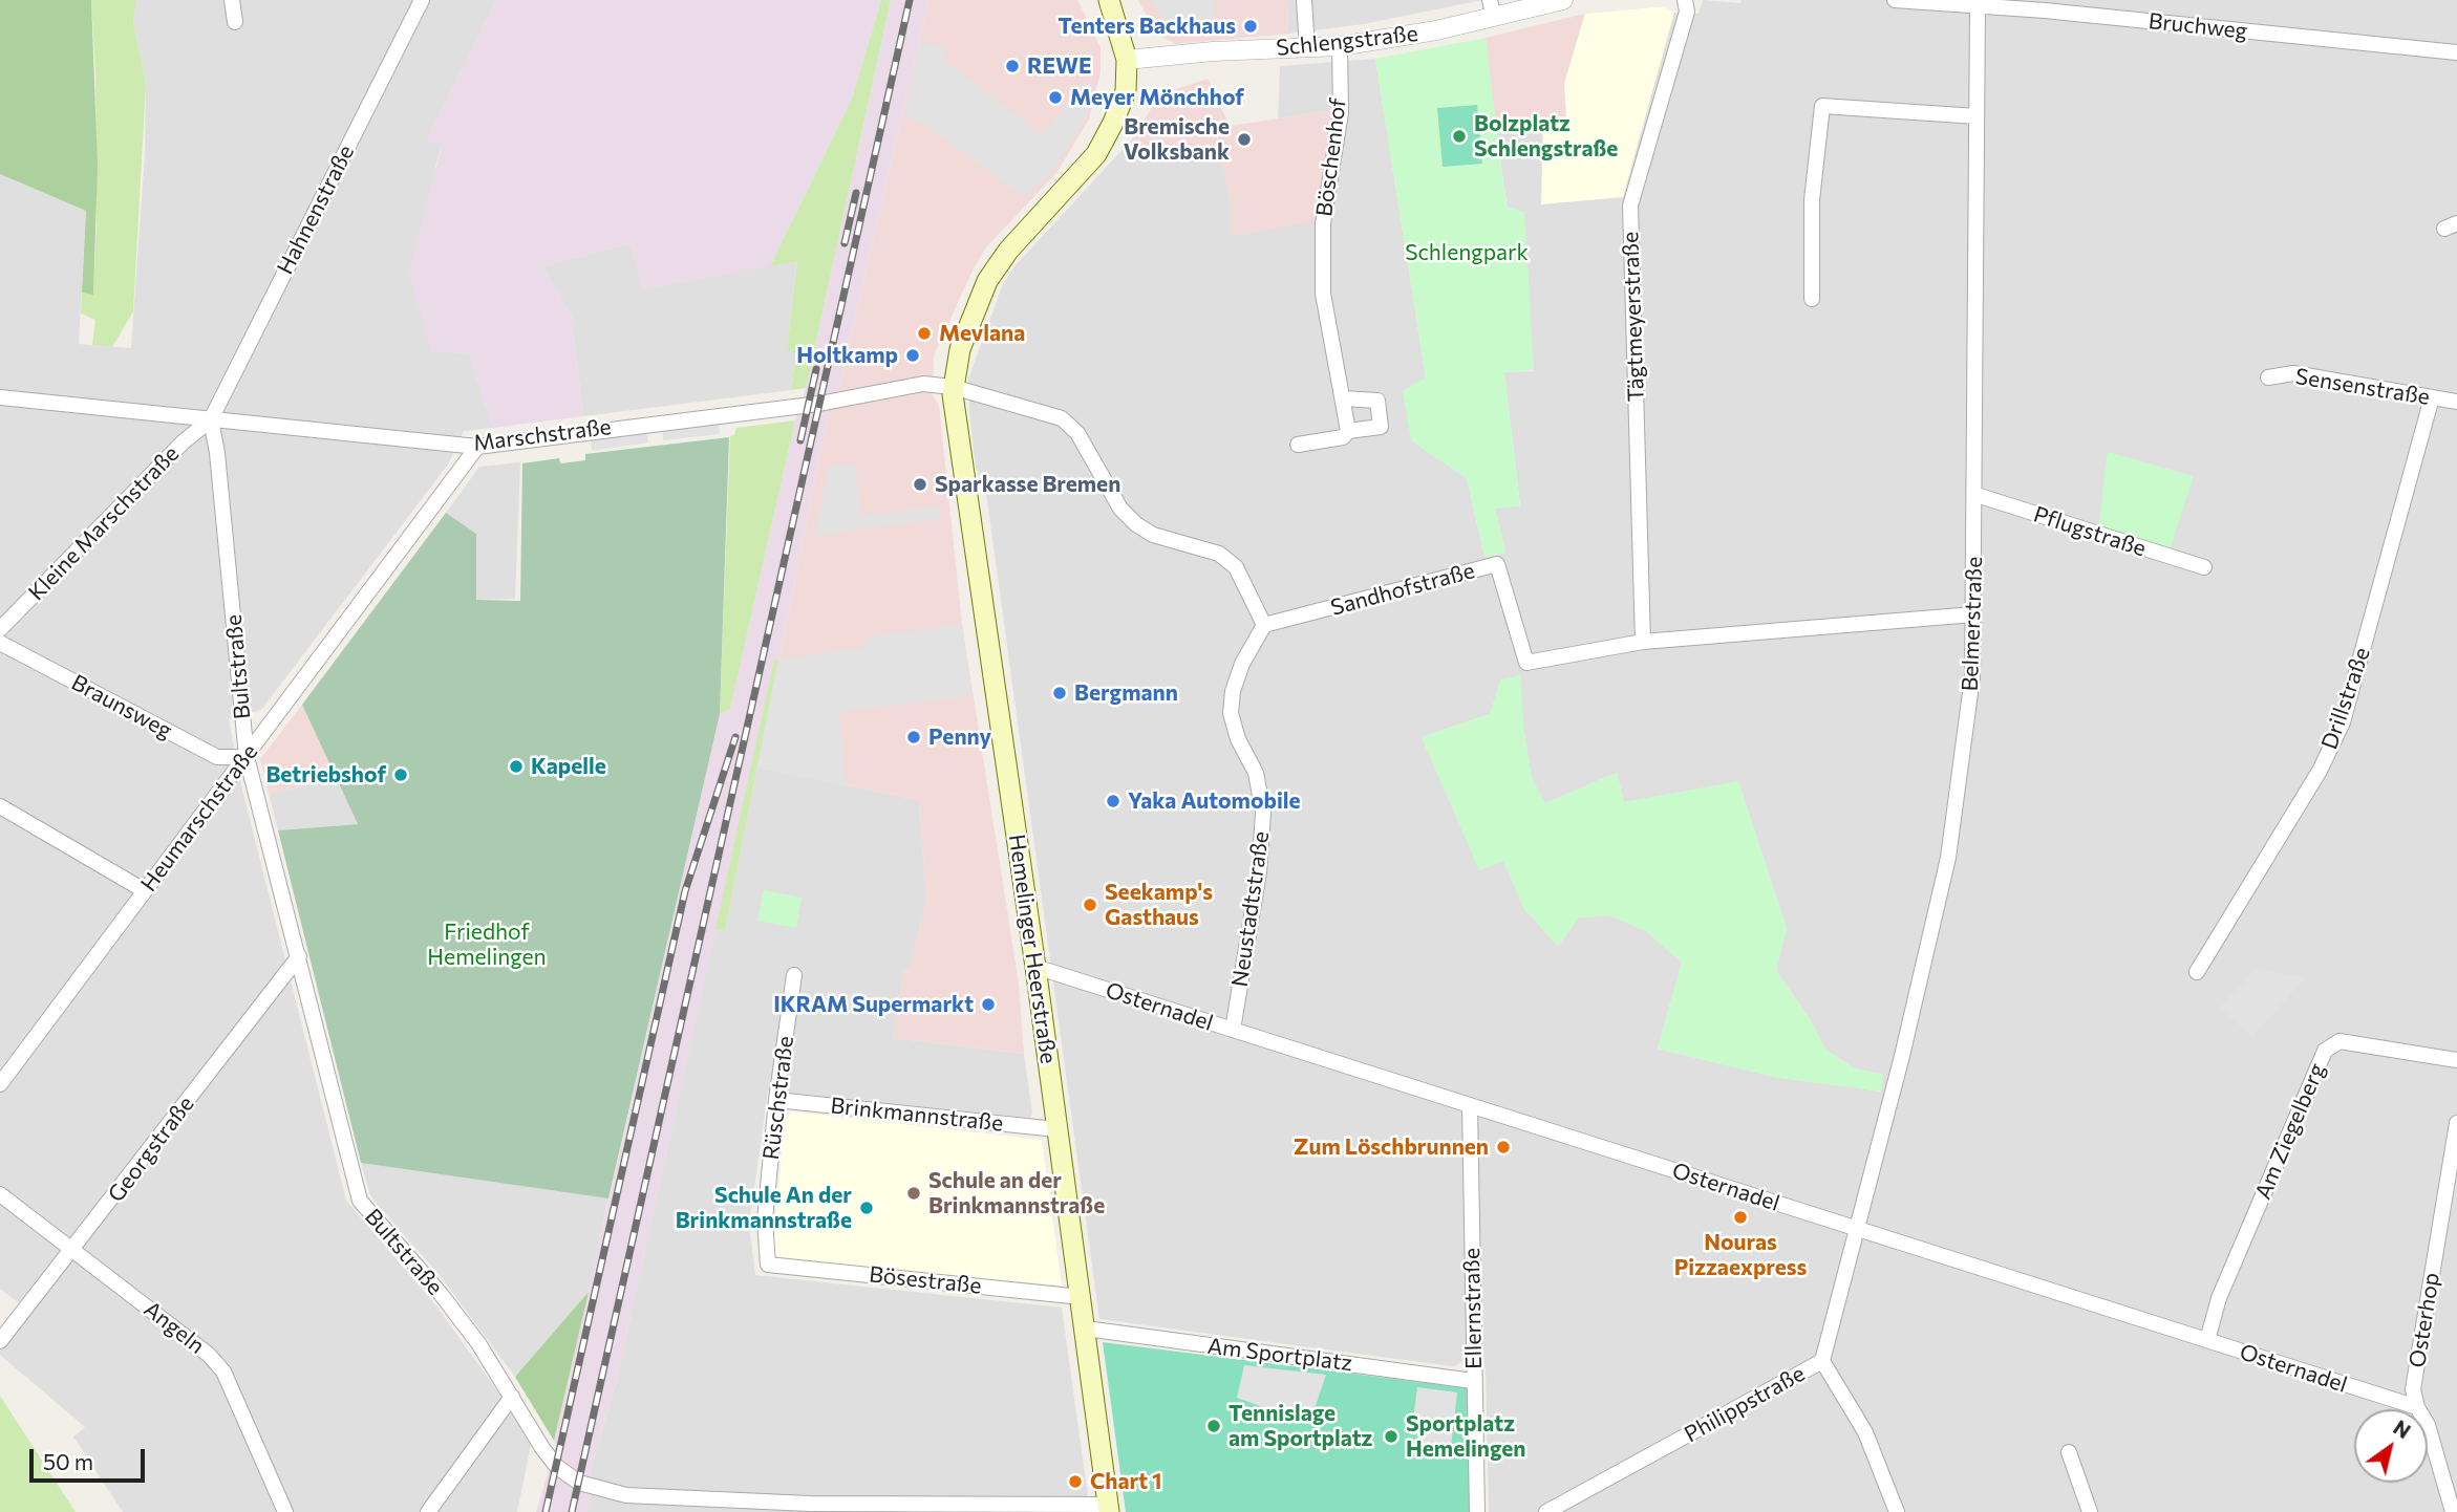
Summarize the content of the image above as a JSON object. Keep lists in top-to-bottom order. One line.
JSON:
{"streets":{"main road":["Hemelinger Heerstraße"],"street":["Bruchweg","Schlengstraße","Böschenhof","Hahnenstraße","Tägtmeyerstraße","Sensenstraße","Marschstraße","Kleine Marschstraße","Pflugstraße","Sandhofstraße","Belmerstraße","Bultstraße","Drillstraße","Braunsweg","Heumarschstraße","Neustadtstraße","Osternadel","Rüschstraße","Brinkmannstraße","Am Ziegelberg","Georgstraße","Bösestraße","Ellernstraße","Osterhop","Angeln","Am Sportplatz","Philippstraße"]},"crossings":[["Bruchweg","Belmerstraße"],["Schlengstraße","Böschenhof"],["Schlengstraße","Hemelinger Heerstraße"],["Hahnenstraße","Marschstraße"],["Hahnenstraße","Kleine Marschstraße"],["Hahnenstraße","Bultstraße"],["Tägtmeyerstraße","Sandhofstraße"],["Sensenstraße","Drillstraße"],["Marschstraße","Kleine Marschstraße"],["Marschstraße","Bultstraße"],["Marschstraße","Heumarschstraße"],["Marschstraße","Hemelinger Heerstraße"],["Kleine Marschstraße","Bultstraße"],["Pflugstraße","Belmerstraße"],["Sandhofstraße","Belmerstraße"],["Sandhofstraße","Neustadtstraße"],["Belmerstraße","Osternadel"],["Belmerstraße","Philippstraße"],["Bultstraße","Braunsweg"],["Bultstraße","Heumarschstraße"],["Bultstraße","Hemelinger Heerstraße"],["Bultstraße","Georgstraße"],["Braunsweg","Heumarschstraße"],["Neustadtstraße","Osternadel"],["Hemelinger Heerstraße","Osternadel"],["Hemelinger Heerstraße","Brinkmannstraße"],["Hemelinger Heerstraße","Bösestraße"],["Hemelinger Heerstraße","Am Sportplatz"],["Osternadel","Am Ziegelberg"],["Osternadel","Ellernstraße"],["Osternadel","Osterhop"],["Osternadel","Philippstraße"],["Rüschstraße","Brinkmannstraße"],["Rüschstraße","Bösestraße"],["Georgstraße","Angeln"],["Ellernstraße","Am Sportplatz"]],"parks":["Schlengpark","Friedhof Hemelingen"],"places":["Tenters Backhaus","REWE","Meyer Mönchhof","Bolzplatz Schlengstraße","Bremische Volksbank","Mevlana","Holtkamp","Sparkasse Bremen","Bergmann","Penny","Kapelle","Betriebshof","Yaka Automobile","Seekamp's Gasthaus","IKRAM Supermarkt","Zum Löschbrunnen","Schule an der Brinkmannstraße","Schule An der Brinkmannstraße","Nouras Pizzaexpress","Tennislage am Sportplatz","Sportplatz Hemelingen","Chart 1"],"scale_bar":"50 m","north":"top right"}
